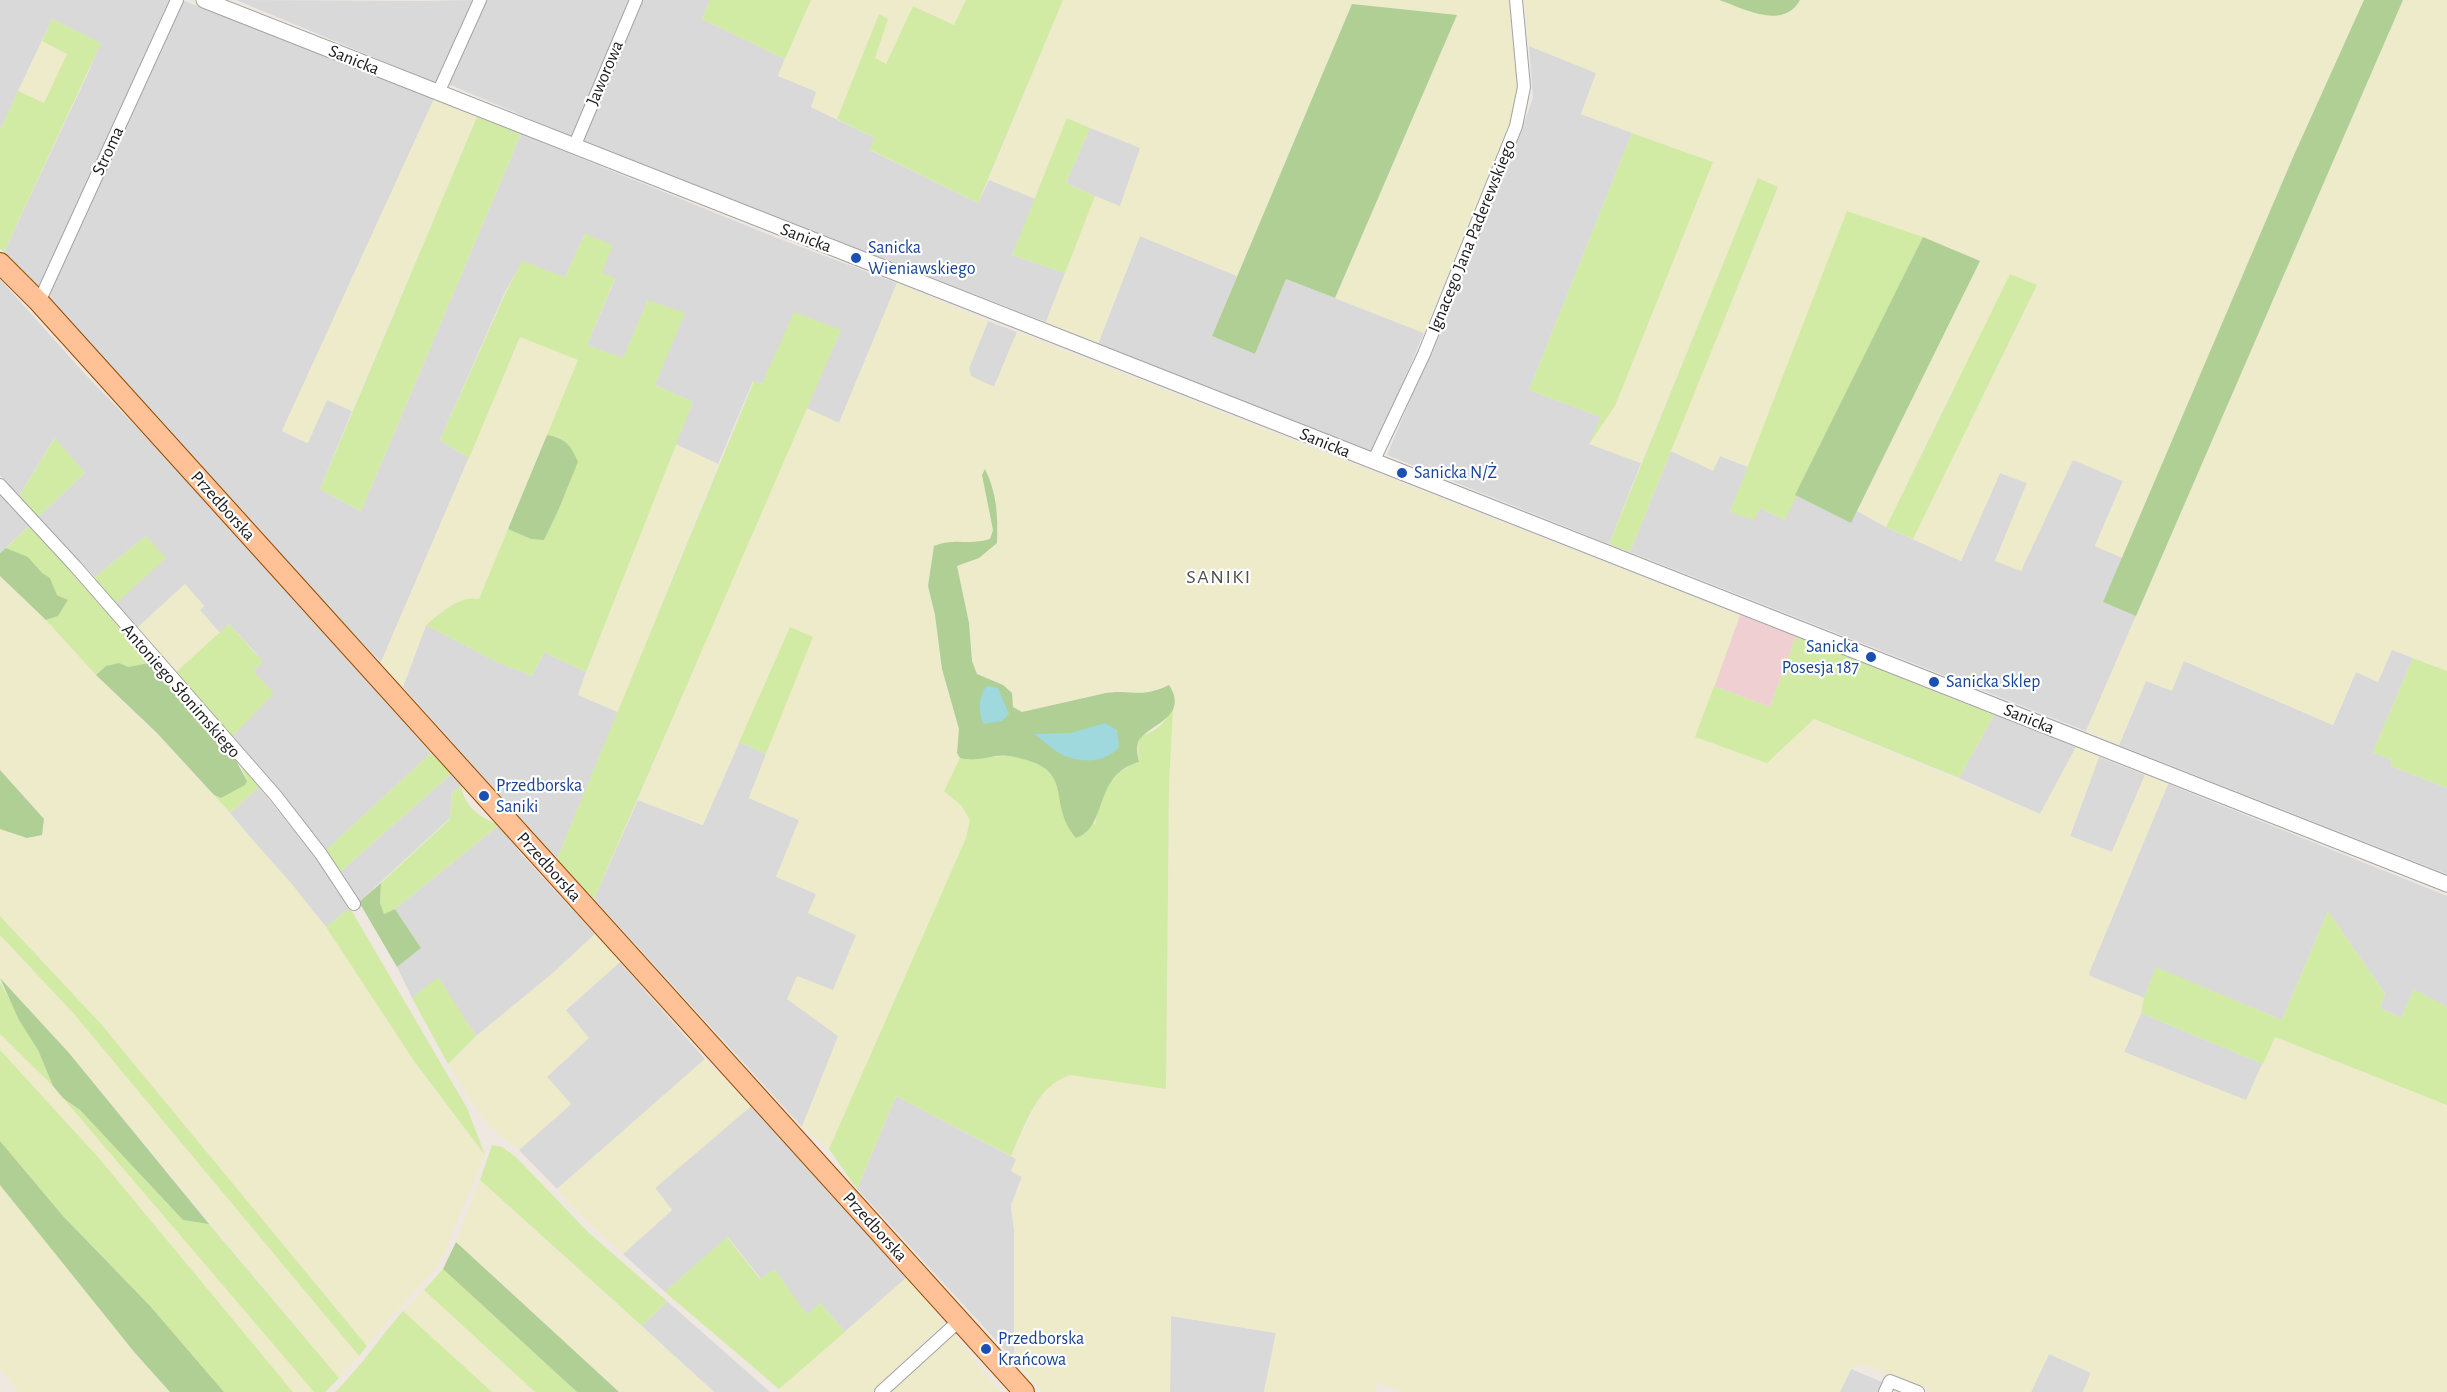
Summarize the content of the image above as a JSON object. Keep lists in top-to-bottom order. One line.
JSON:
{"streets":{"main road":["Przedborska"],"street":["Sanicka","Jaworowa","Stroma","Ignacego Jana Paderewskiego","Antoniego Słonimskiego"]},"crossings":[["Sanicka","Jaworowa"],["Sanicka","Ignacego Jana Paderewskiego"],["Stroma","Przedborska"]],"districts":["SANIKI"],"places":["Sanicka Wieniawskiego","Sanicka N/Ż","Sanicka Posesja 187","Sanicka Sklep","Przedborska Saniki","Przedborska Krańcowa"]}
